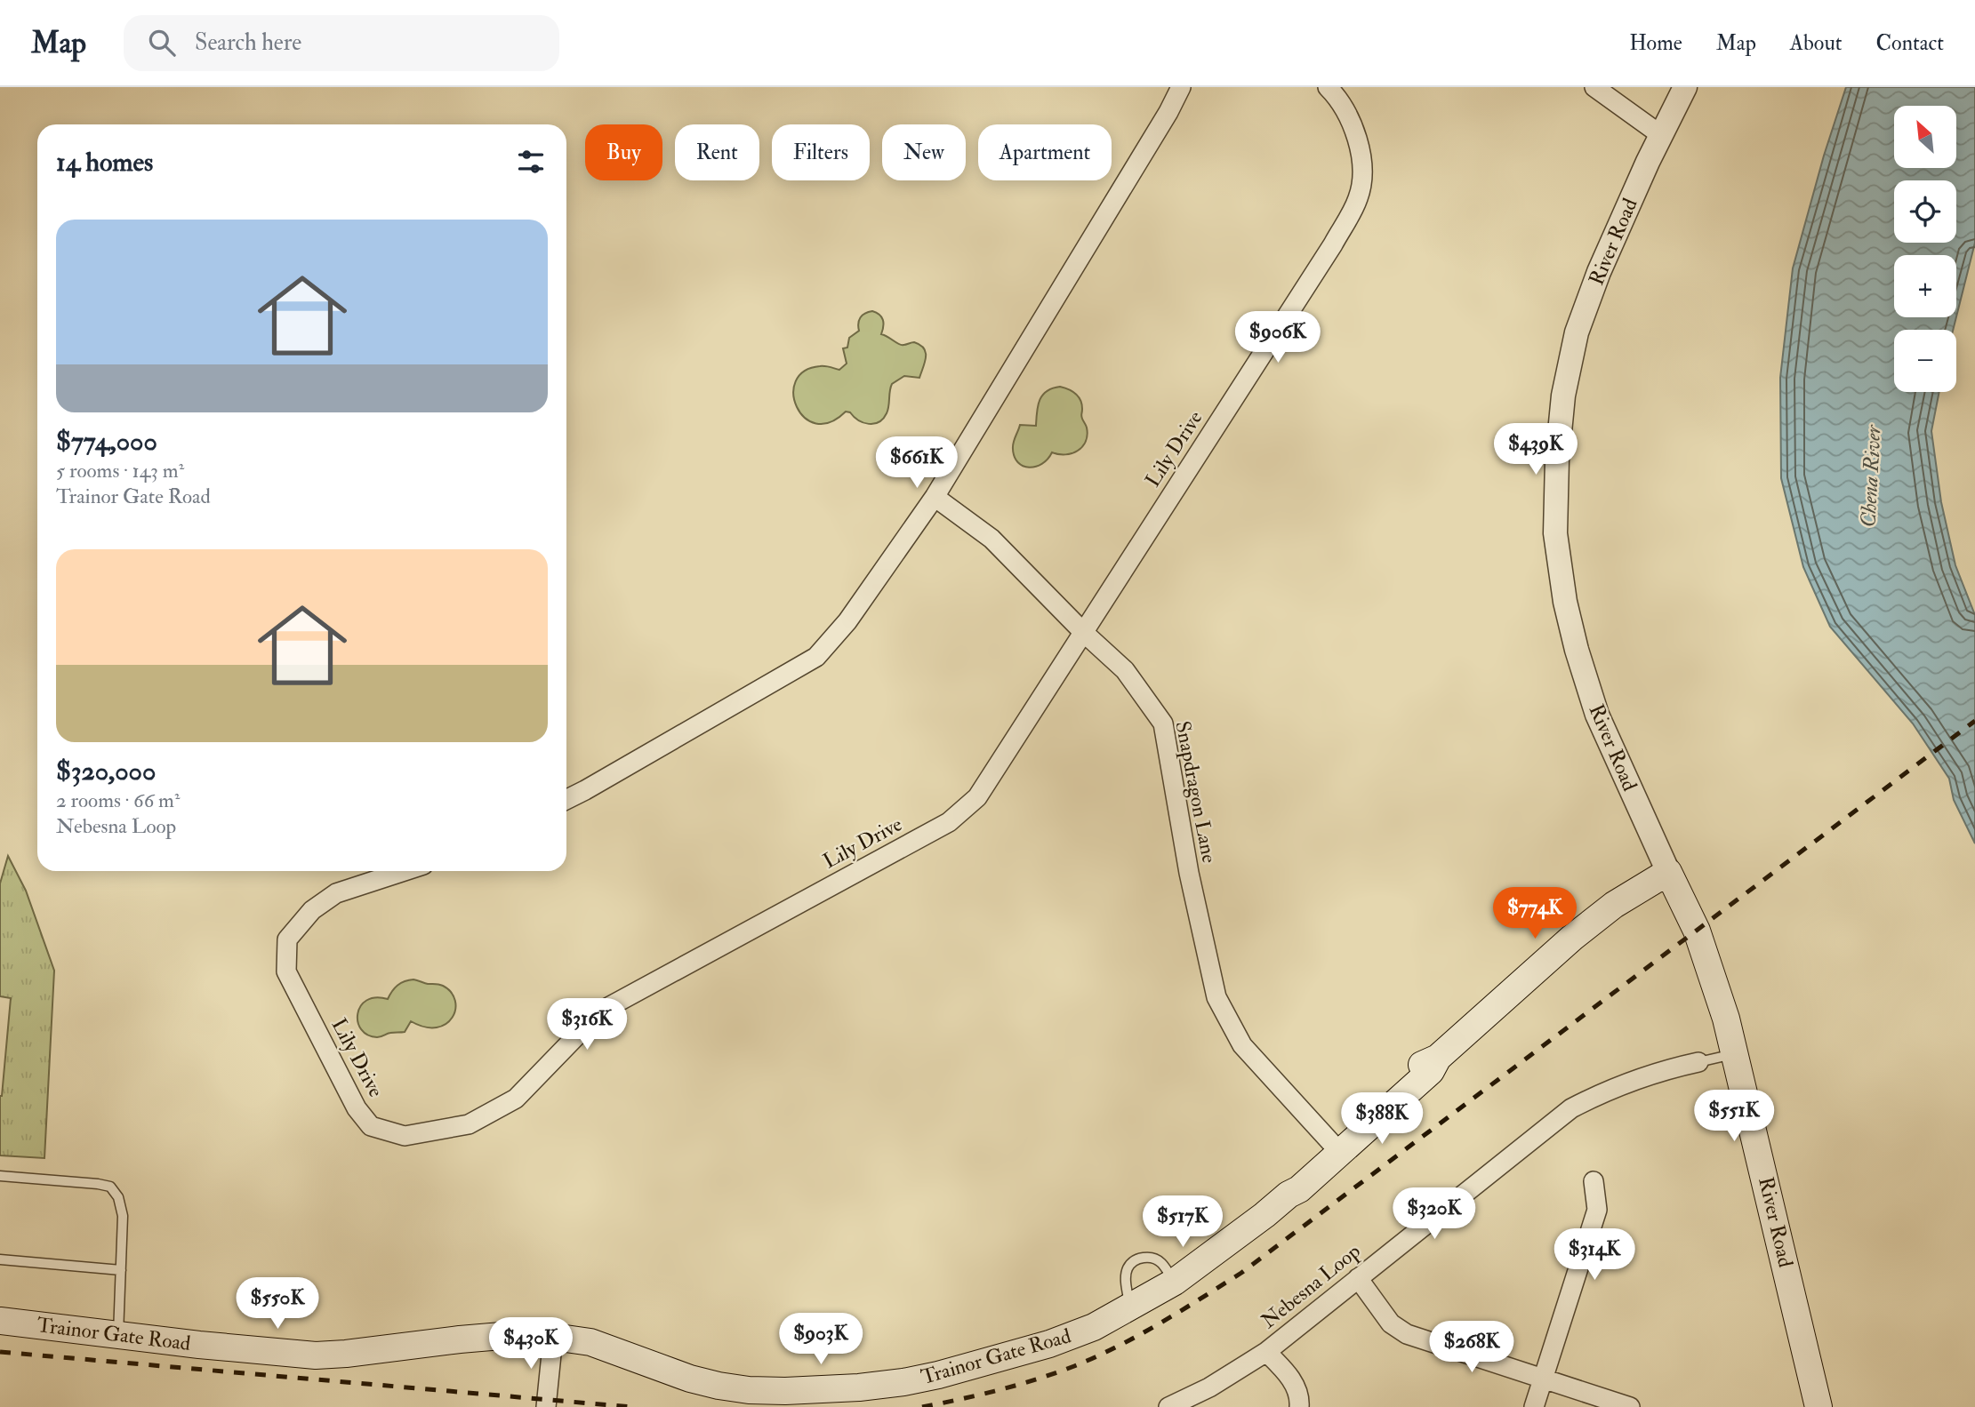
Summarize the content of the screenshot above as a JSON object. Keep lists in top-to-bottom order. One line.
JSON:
{"streets":{"main road":["River Road","Trainor Gate Road"],"street":["Lily Drive","Snapdragon Lane","Nebesna Loop"]},"crossings":[["River Road","Trainor Gate Road"],["Lily Drive","Snapdragon Lane"],["Snapdragon Lane","Trainor Gate Road"]],"water":["Chena River"],"north":"top left","page":{"header":"Map","search":"Search here","nav":["Home","Map","About","Contact"],"map_buttons":["+","−"],"chip":["Buy","Rent","Filters","New","Apartment"],"heading":"14 homes","list":[{"name":"$774,000","note":"5 rooms · 143 m² · Trainor Gate Road"},{"name":"$320,000","note":"2 rooms · 66 m² · Nebesna Loop"}],"price":["$906K","$439K","$661K","$774K","$316K","$551K","$388K","$320K","$517K","$314K","$550K","$903K","$430K","$268K"]}}
